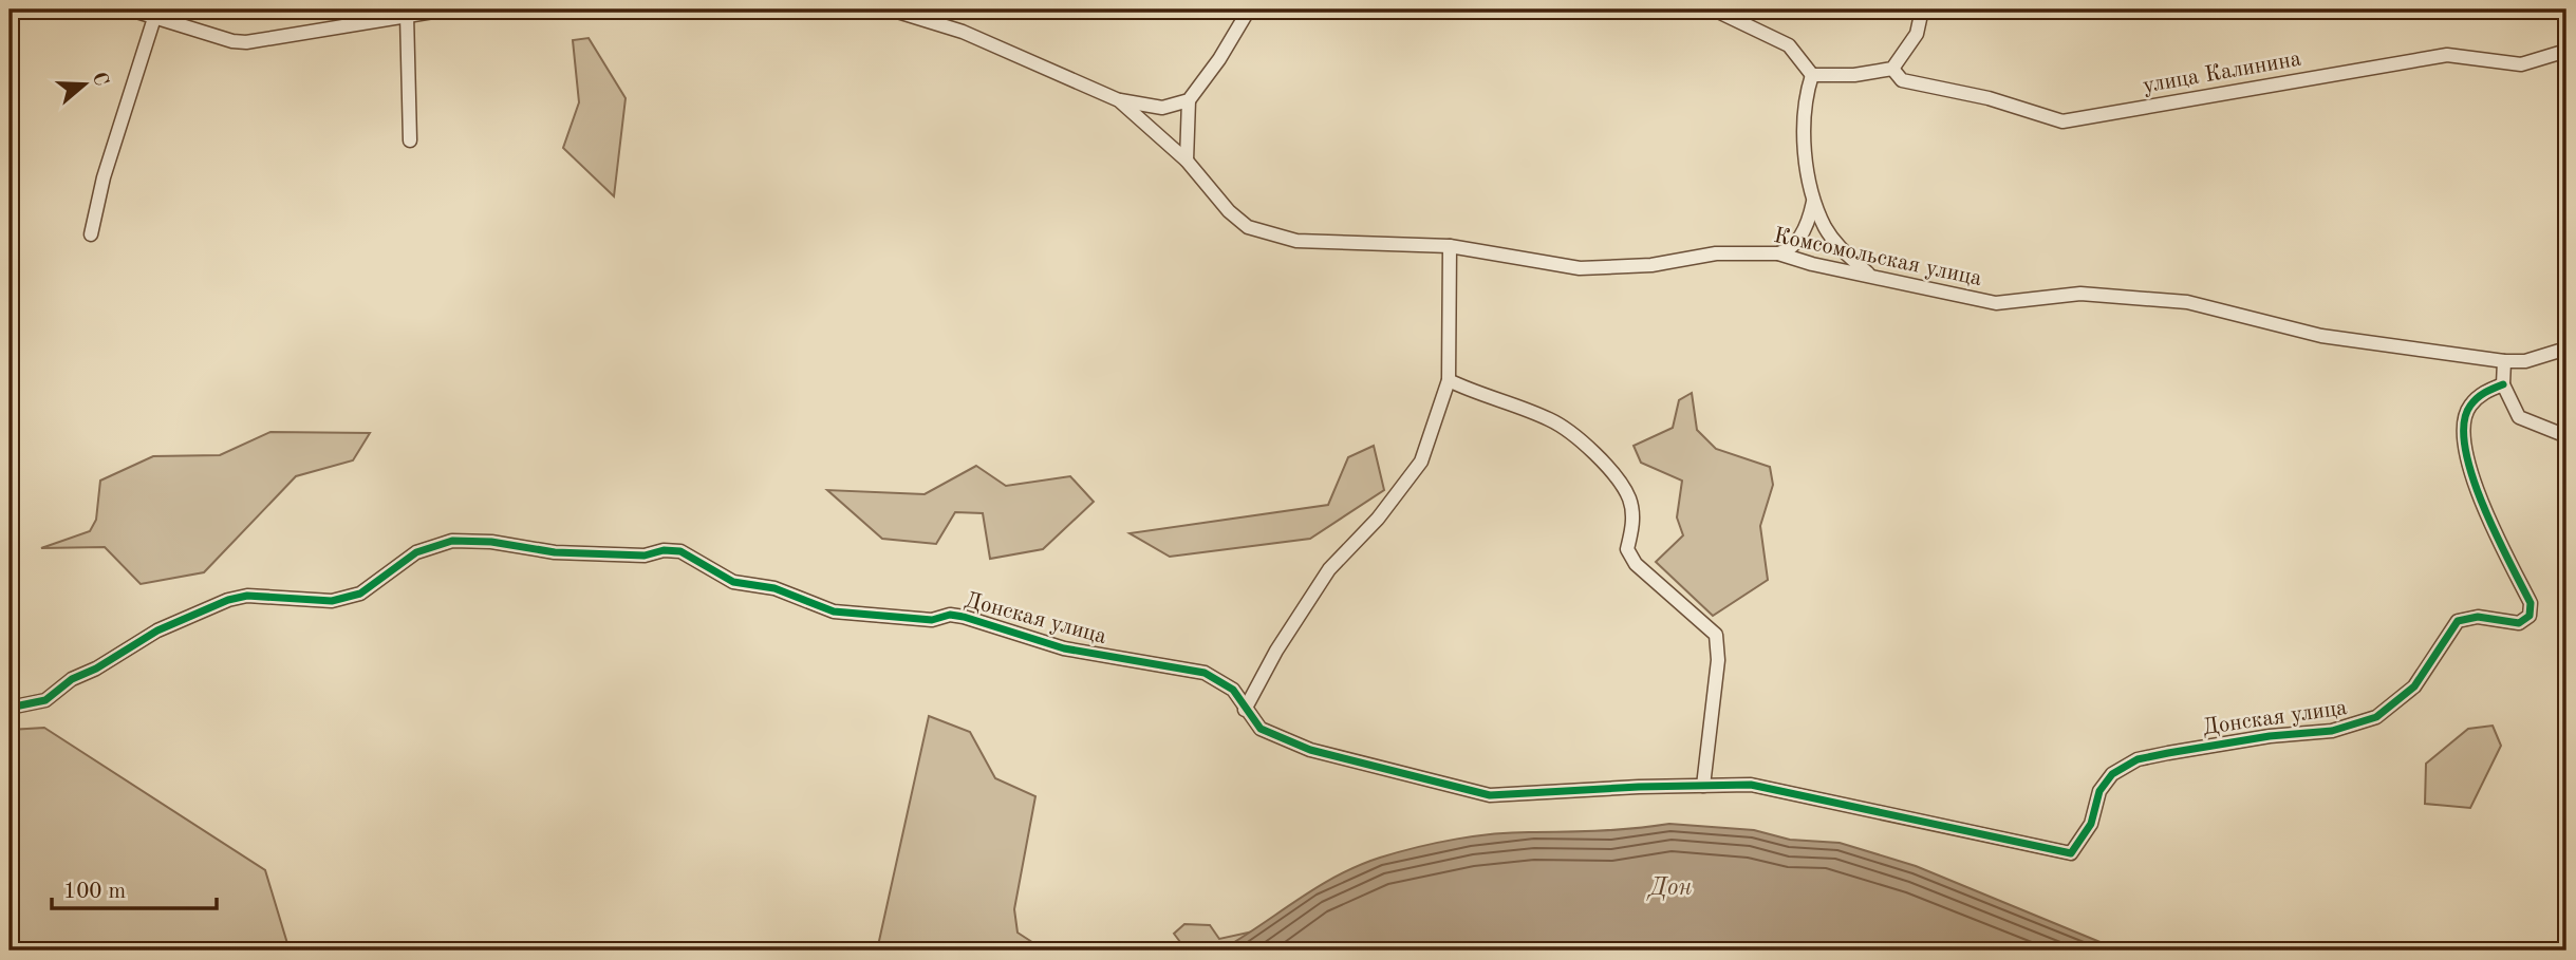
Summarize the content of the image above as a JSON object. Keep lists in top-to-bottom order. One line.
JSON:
{"streets":{"street":["улица Калинина","Комсомольская улица","Донская улица"]},"water":["Дон"],"scale_bar":"100 m","north":"right"}
